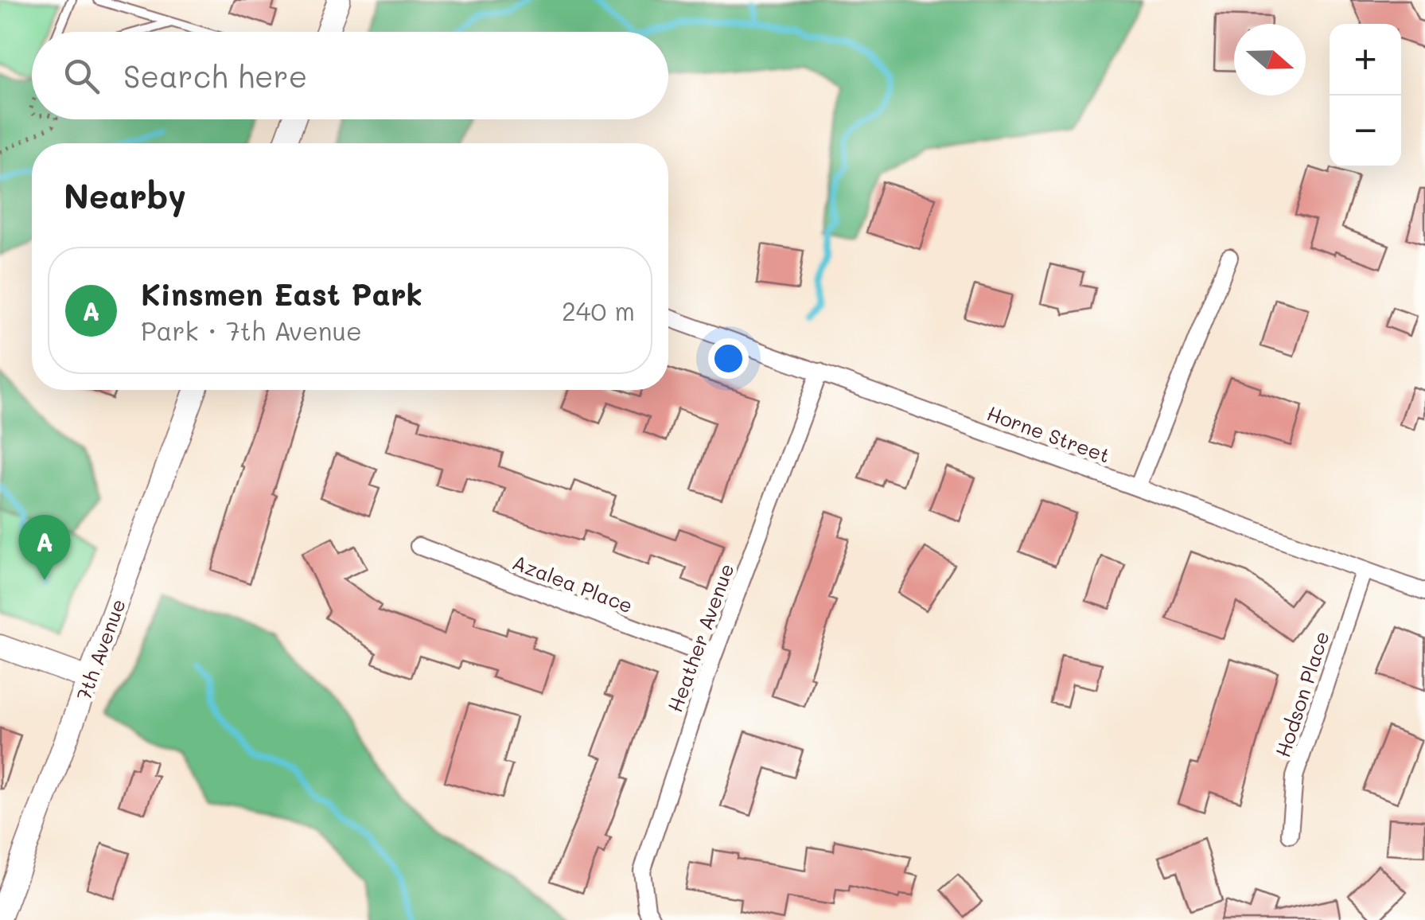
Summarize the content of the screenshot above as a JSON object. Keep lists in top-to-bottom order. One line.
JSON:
{"streets":{"street":["Horne Street","Azalea Place","Heather Avenue","7th Avenue","Hodson Place"]},"crossings":[["Horne Street","Heather Avenue"],["Horne Street","Hodson Place"],["Azalea Place","Heather Avenue"]],"north":"right","page":{"map_buttons":["+","−"],"search":"Search here","heading":"Nearby","list":[{"mark":"A","name":"Kinsmen East Park","note":"Park · 7th Avenue","value":"240 m"}],"pins":"A"}}
